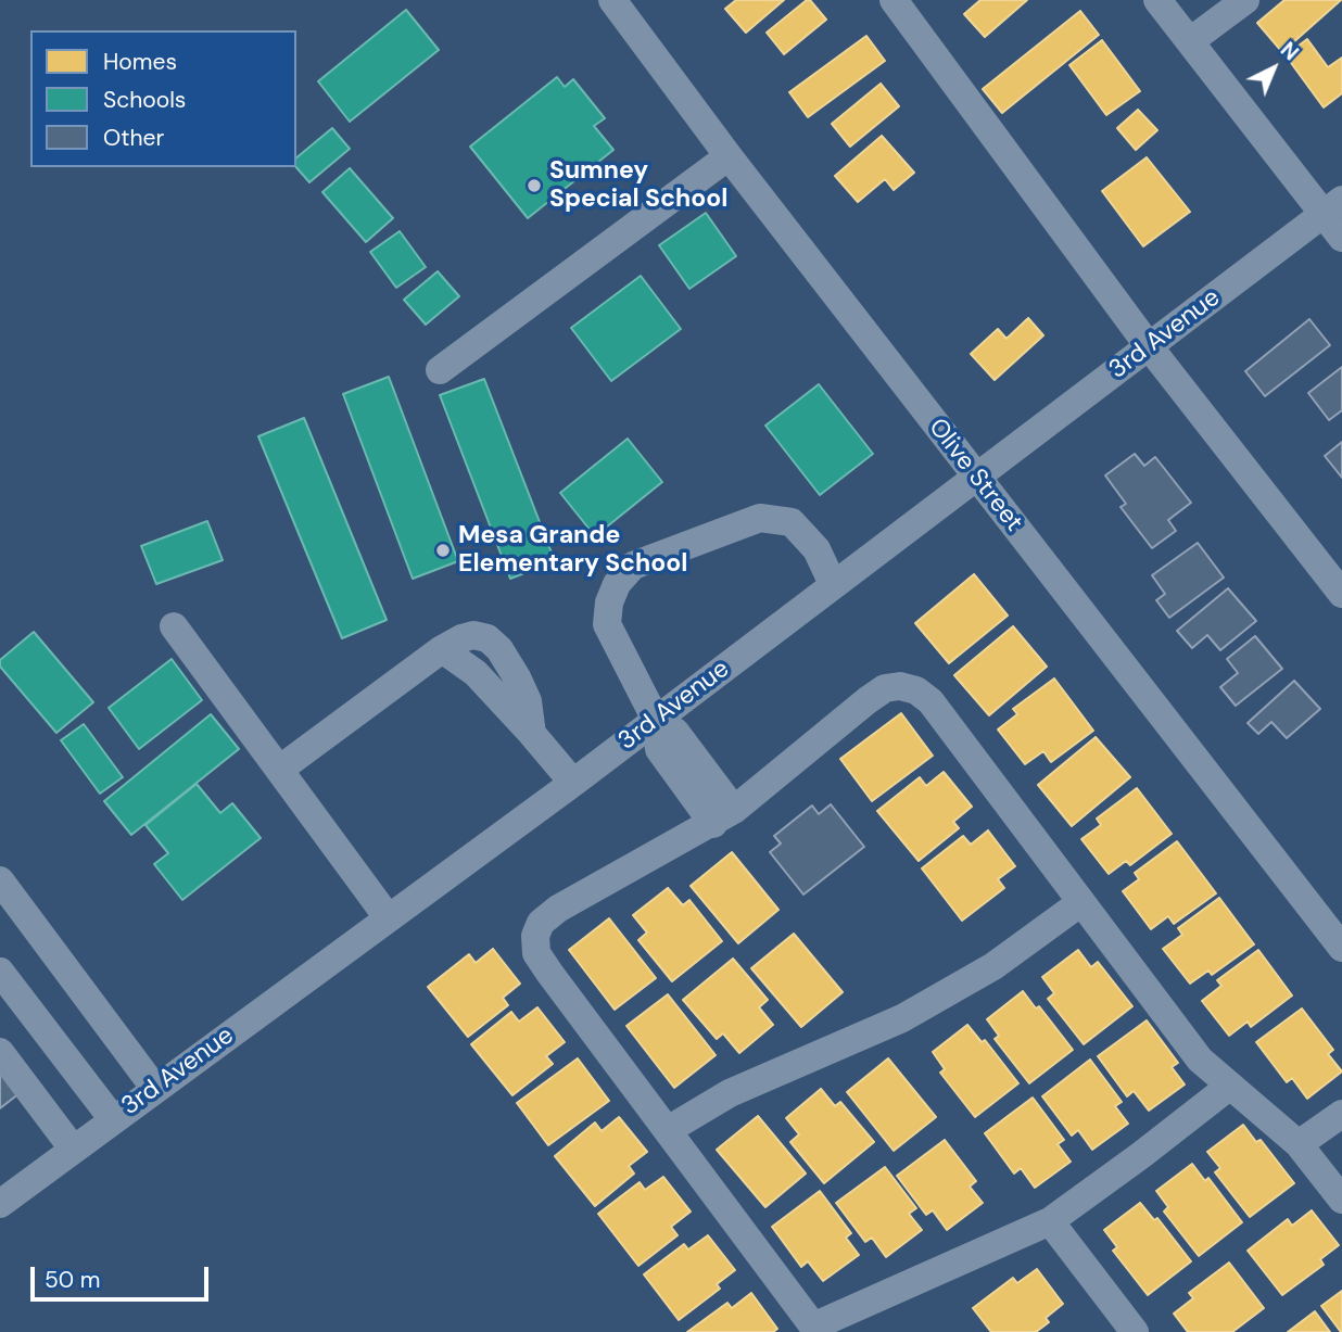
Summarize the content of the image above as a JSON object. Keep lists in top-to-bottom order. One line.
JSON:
{"streets":{"street":["3rd Avenue","Olive Street"]},"crossings":[["3rd Avenue","Olive Street"]],"places":["Sumney Special School","Mesa Grande Elementary School"],"legend":["Homes","Schools","Other"],"scale_bar":"50 m","north":"top right"}
